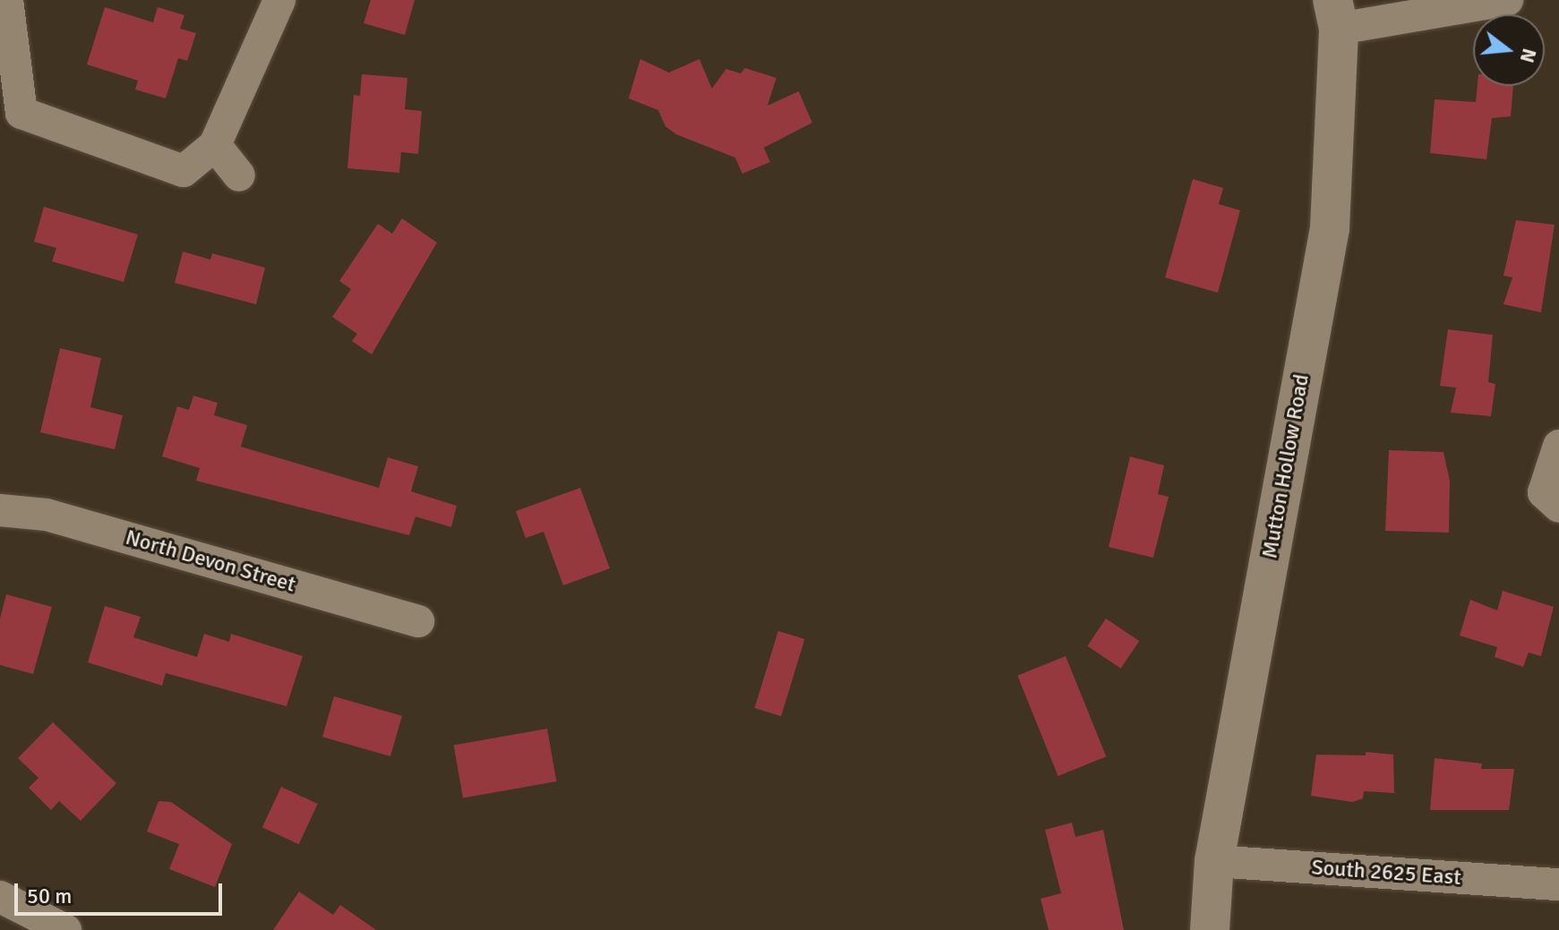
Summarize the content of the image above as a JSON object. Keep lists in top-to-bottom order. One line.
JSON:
{"streets":{"street":["Mutton Hollow Road","North Devon Street","South 2625 East"]},"crossings":[["Mutton Hollow Road","South 2625 East"]],"scale_bar":"50 m","north":"right"}
